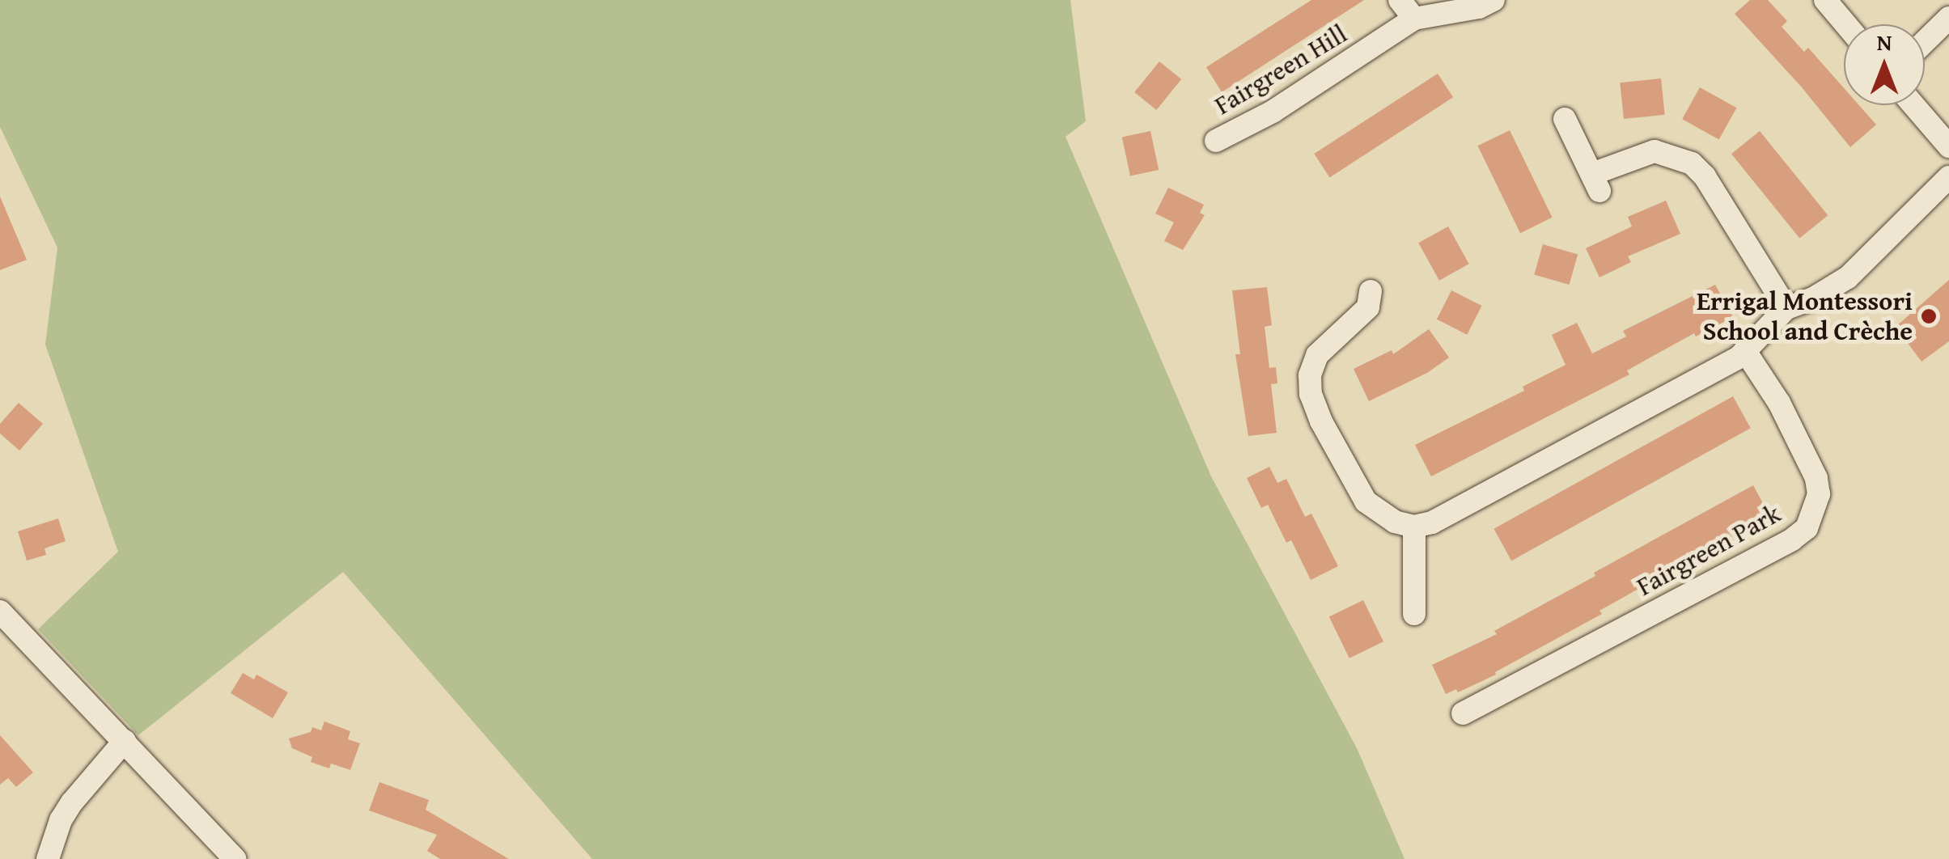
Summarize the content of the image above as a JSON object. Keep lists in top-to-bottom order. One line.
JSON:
{"streets":{"street":["Fairgreen Hill","Fairgreen Park"]},"places":["Errigal Montessori School and Crèche"],"north":"top"}
